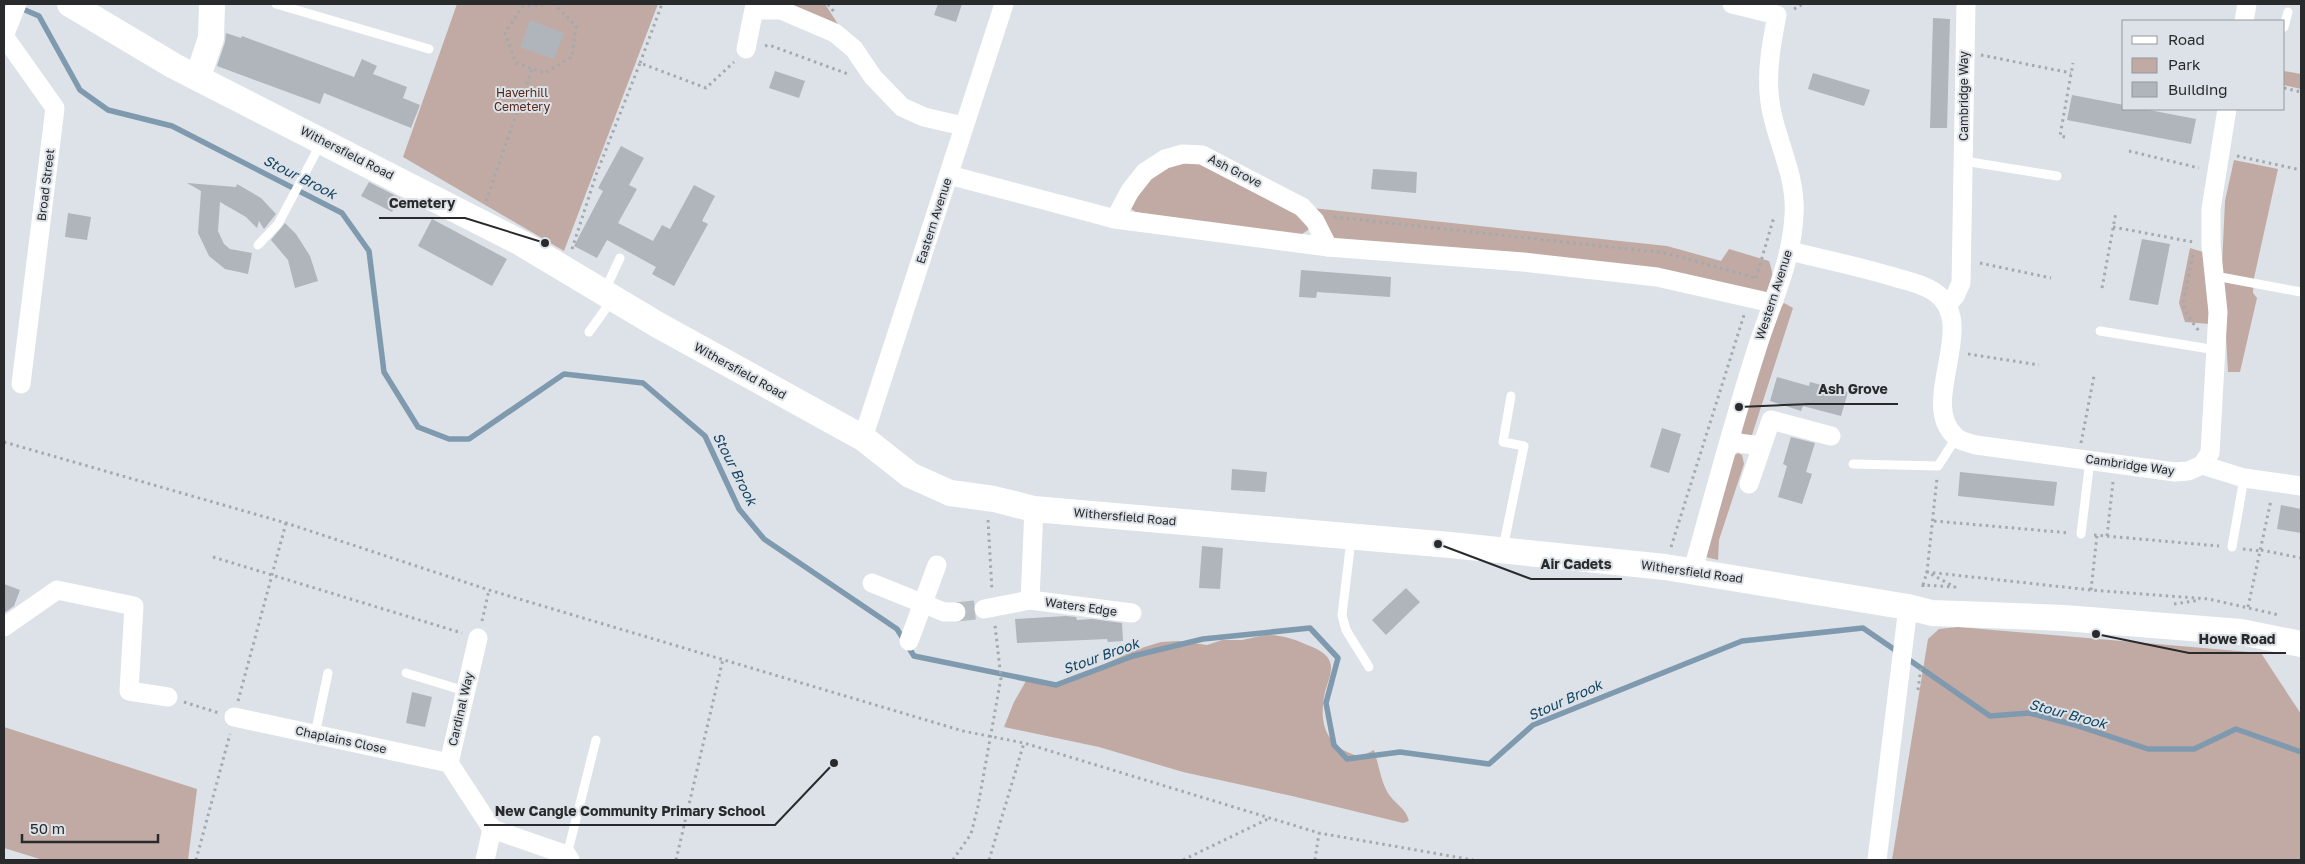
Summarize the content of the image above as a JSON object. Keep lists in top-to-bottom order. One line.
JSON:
{"streets":{"street":["Cambridge Way","Withersfield Road","Ash Grove","Broad Street","Eastern Avenue","Western Avenue","Waters Edge","Cardinal Way","Chaplains Close"]},"crossings":[["Withersfield Road","Eastern Avenue"],["Withersfield Road","Western Avenue"],["Withersfield Road","Waters Edge"],["Cardinal Way","Chaplains Close"]],"water":["Stour Brook"],"parks":["Haverhill Cemetery"],"places":["Cemetery","Ash Grove","Air Cadets","Howe Road","New Cangle Community Primary School"],"legend":["Road","Park","Building"],"scale_bar":"50 m"}
